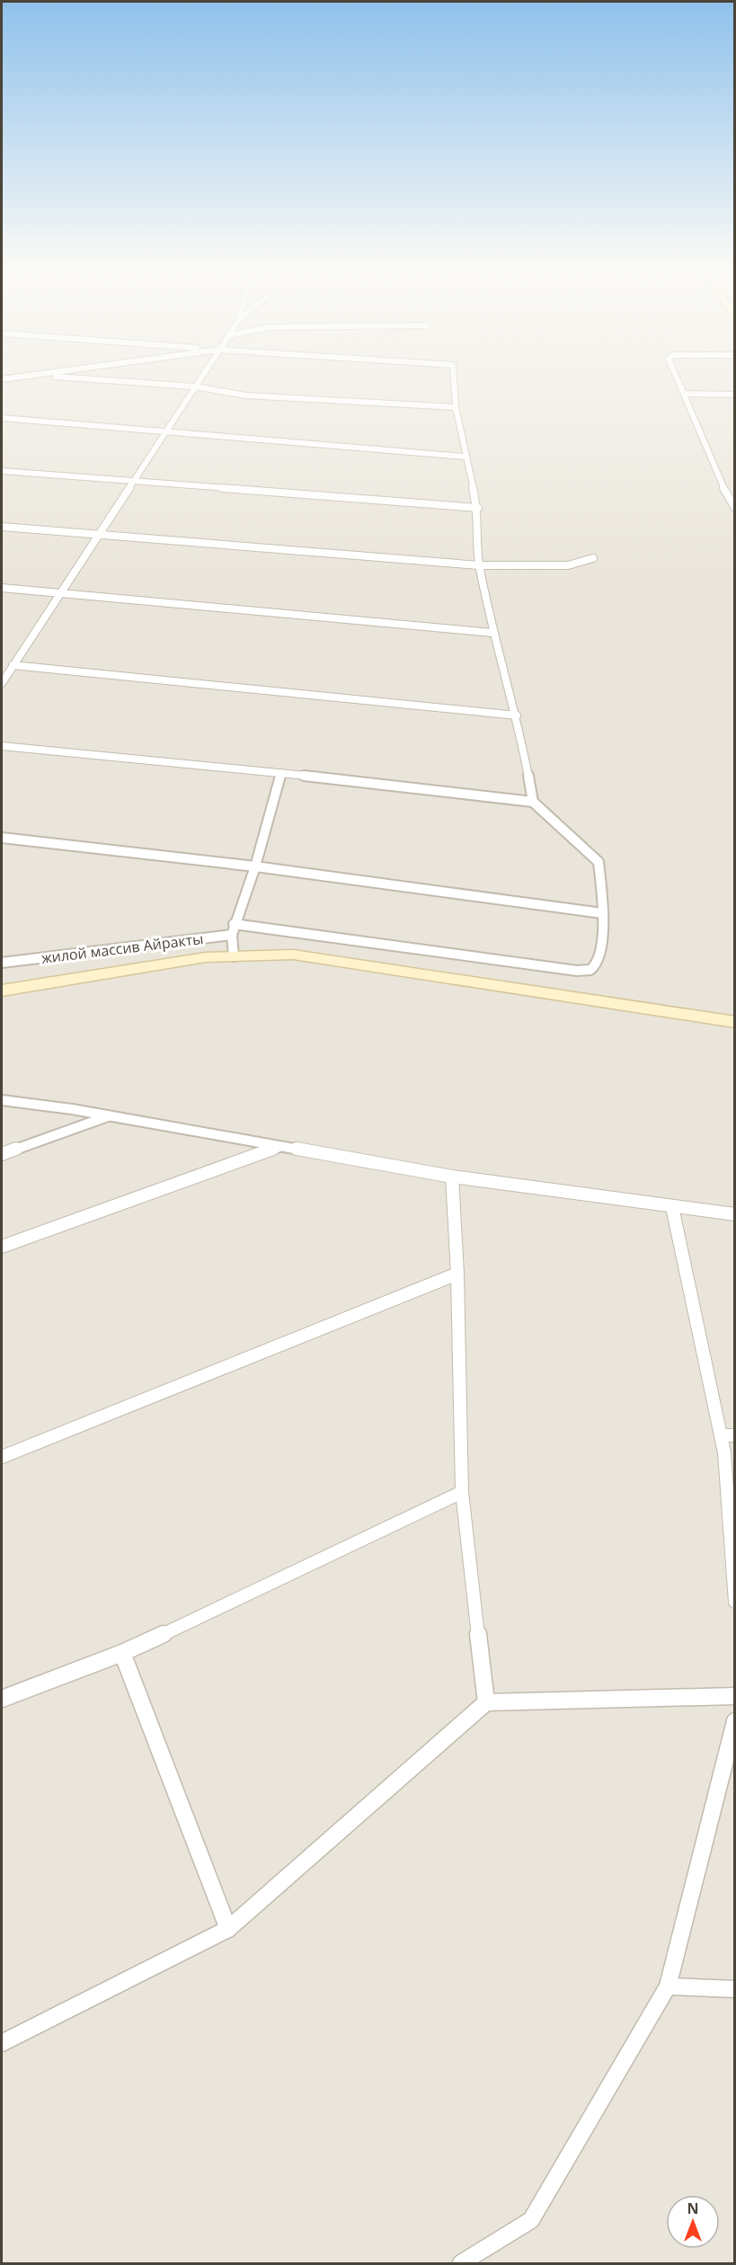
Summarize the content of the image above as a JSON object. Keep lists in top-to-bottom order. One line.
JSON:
{"streets":{"street":["жилой массив Айракты"]},"north":"top"}
